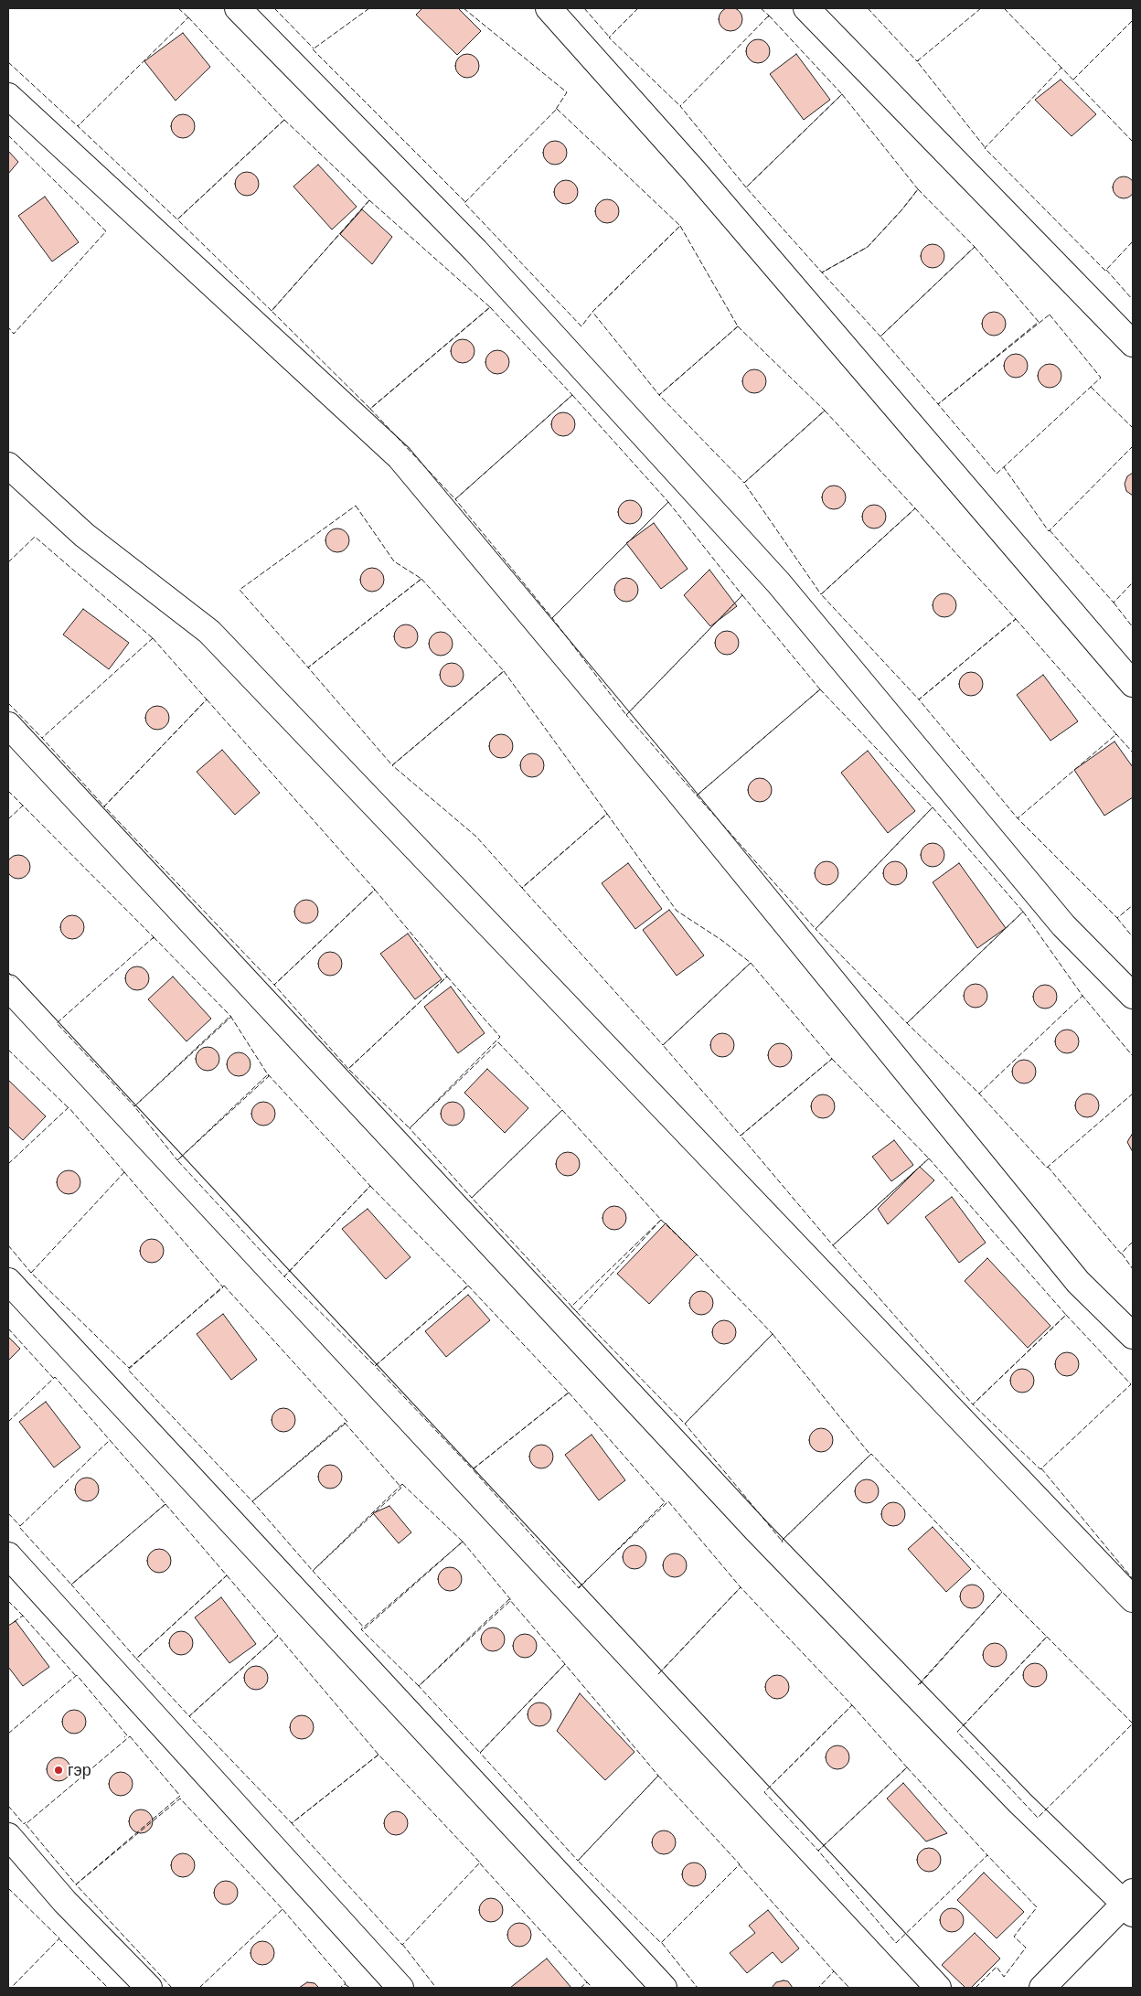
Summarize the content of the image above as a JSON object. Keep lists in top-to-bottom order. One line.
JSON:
{"places":["гэр"]}
